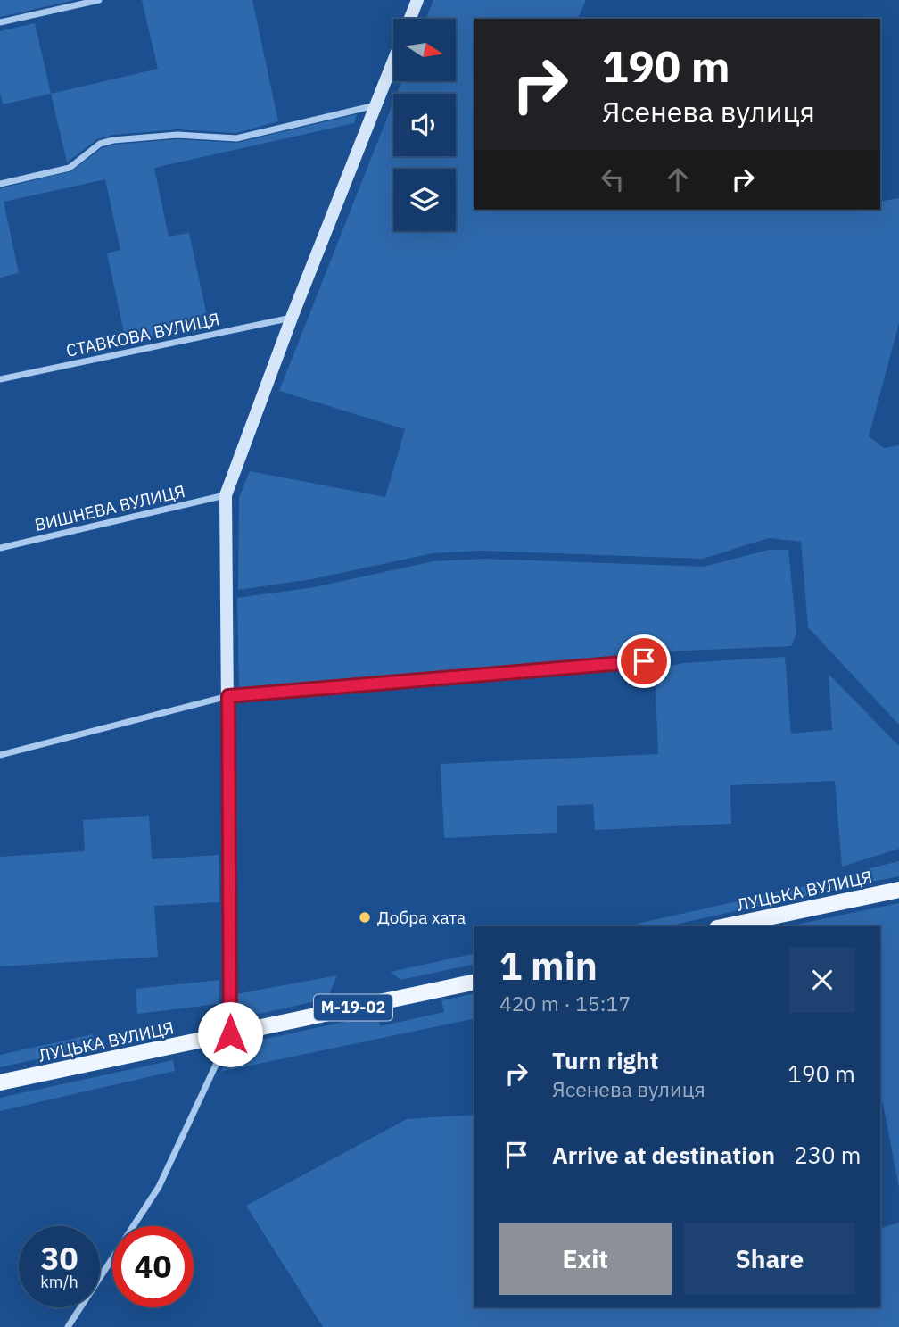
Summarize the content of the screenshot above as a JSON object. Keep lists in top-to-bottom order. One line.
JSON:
{"streets":{"main road":["ЛУЦЬКА ВУЛИЦЯ","М-19-02"],"street":["СТАВКОВА ВУЛИЦЯ","ВИШНЕВА ВУЛИЦЯ"]},"places":["Добра хата"],"north":"right","page":{"turn":["190 m","Ясенева вулиця"],"heading":["1 min","420 m · 15:17"],"list":[{"name":"Turn right","note":"Ясенева вулиця","value":"190 m"},{"name":"Arrive at destination","value":"230 m"}],"buttons":["Exit","Share"],"speed":"30 km/h","limit":"40"}}
